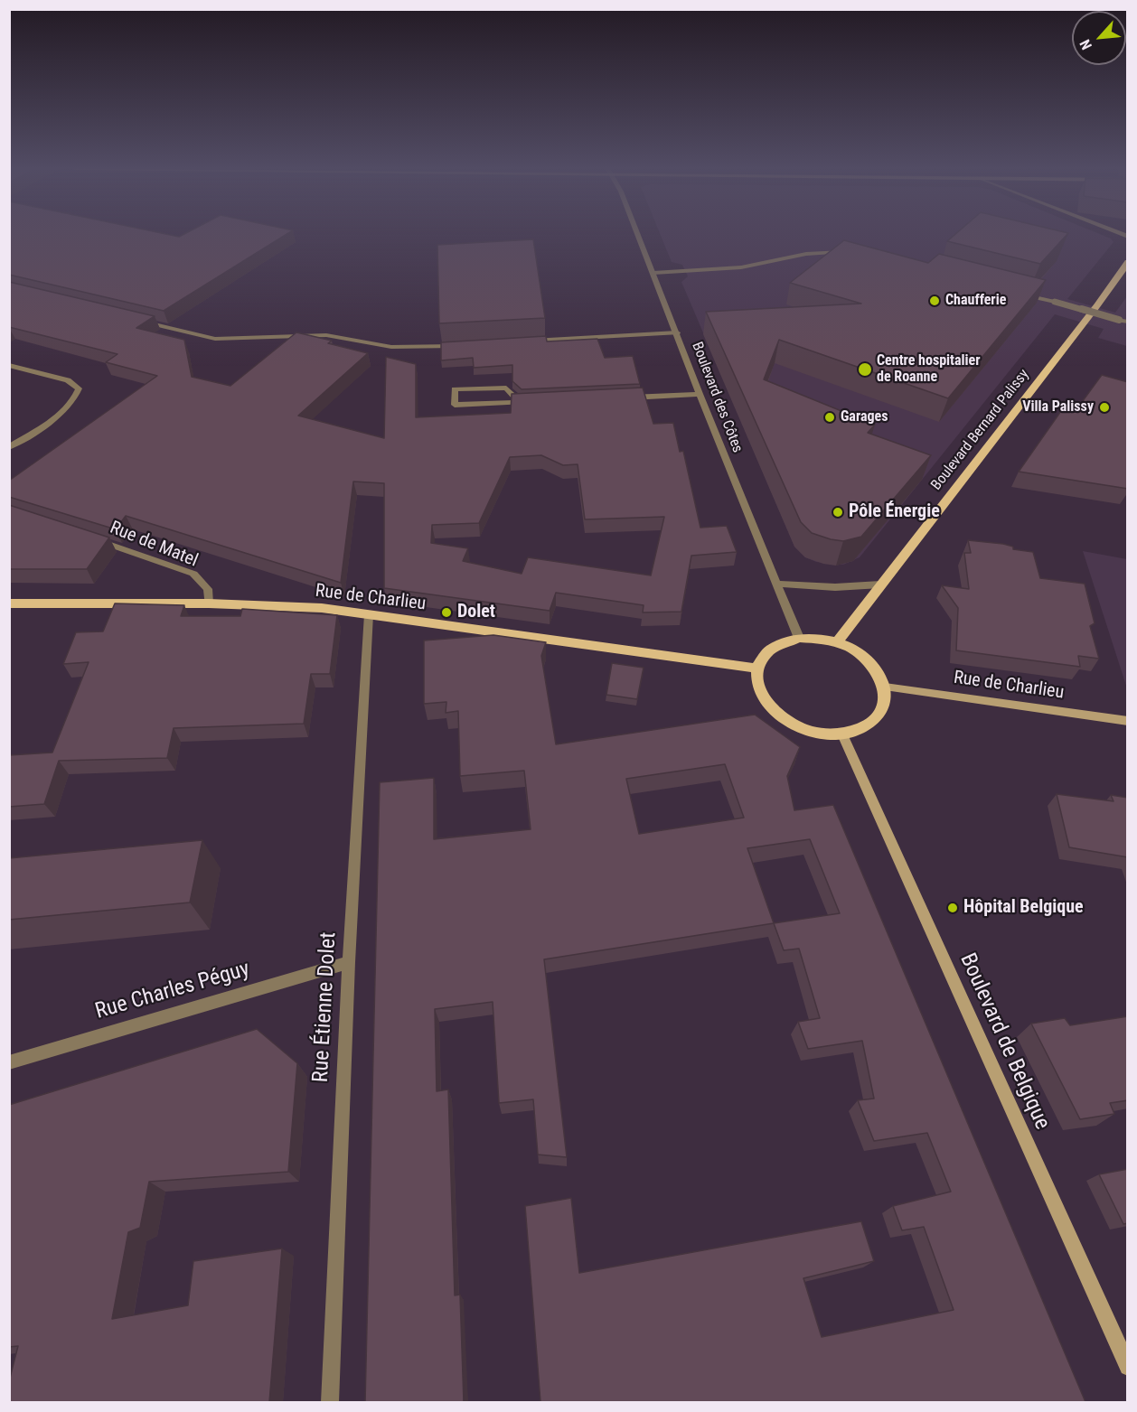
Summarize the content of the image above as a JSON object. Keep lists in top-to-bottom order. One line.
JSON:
{"streets":{"main road":["Boulevard Bernard Palissy","Rue de Charlieu","Boulevard de Belgique"],"street":["Boulevard des Côtes","Rue de Matel","Rue Charles Péguy","Rue Étienne Dolet"]},"crossings":[["Boulevard des Côtes","Boulevard Bernard Palissy"],["Boulevard des Côtes","Rue de Charlieu"],["Boulevard des Côtes","Boulevard de Belgique"],["Boulevard Bernard Palissy","Rue de Charlieu"],["Boulevard Bernard Palissy","Boulevard de Belgique"],["Rue de Matel","Rue de Charlieu"],["Rue de Charlieu","Rue Étienne Dolet"],["Rue de Charlieu","Boulevard de Belgique"],["Rue Charles Péguy","Rue Étienne Dolet"]],"places":["Chaufferie","Centre hospitalier de Roanne","Villa Palissy","Garages","Pôle Énergie","Dolet","Hôpital Belgique"],"north":"bottom left"}
